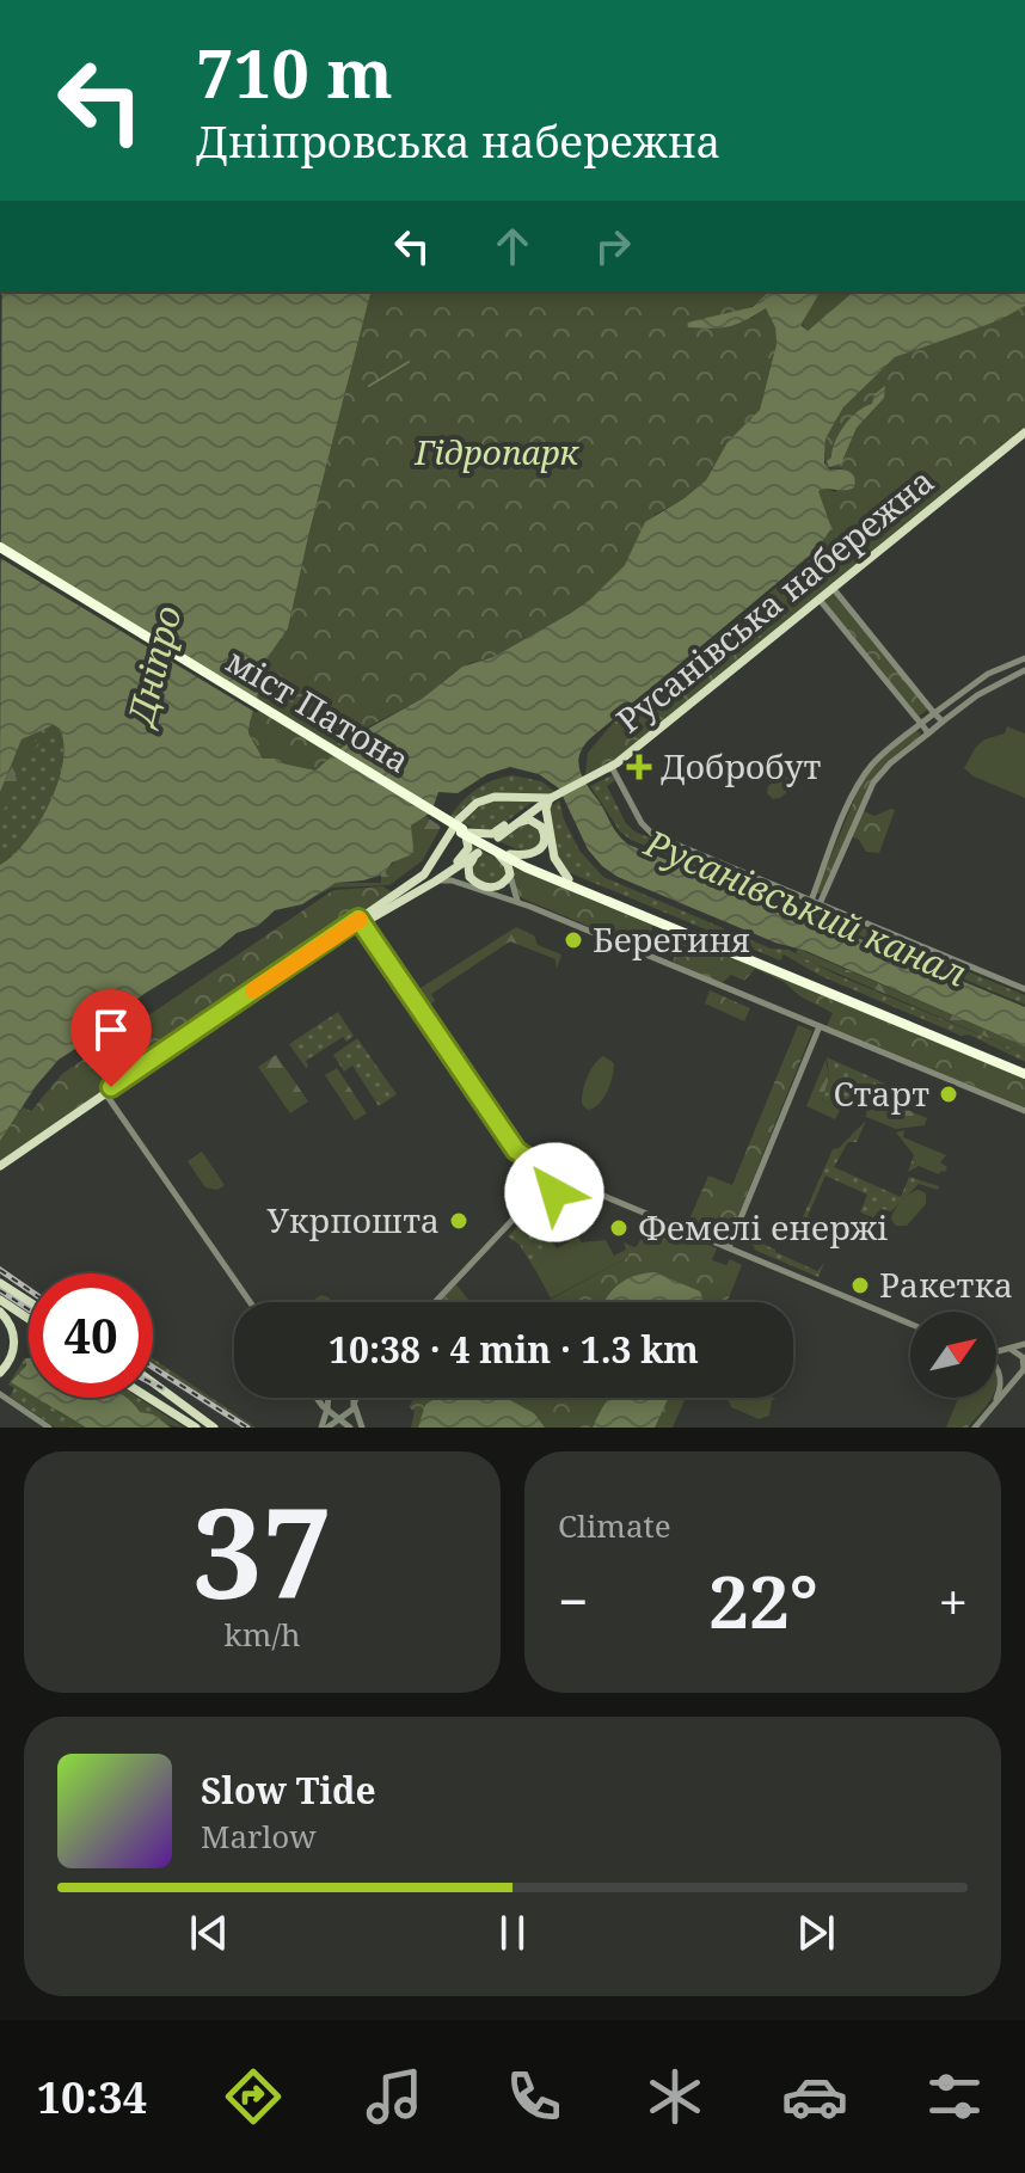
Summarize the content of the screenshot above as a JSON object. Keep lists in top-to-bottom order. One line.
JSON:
{"streets":{"highway":["міст Патона"],"main road":["Русанівська набережна"]},"crossings":[["Русанівська набережна","міст Патона"]],"water":["Дніпро","Русанівський канал"],"parks":["Гідропарк"],"places":{"health":["Добробут"],"other":["Берегиня","Старт","Укрпошта","Фемелі енержі","Ракетка"]},"north":"top right","page":{"turn":["710 m","Дніпровська набережна"],"limit":"40","trip":"10:38 · 4 min · 1.3 km","tile":[["37","km/h"],"Climate"],"heat":["−","22°","+"],"song":["Slow Tide","Marlow"],"tabs":"10:34"}}
